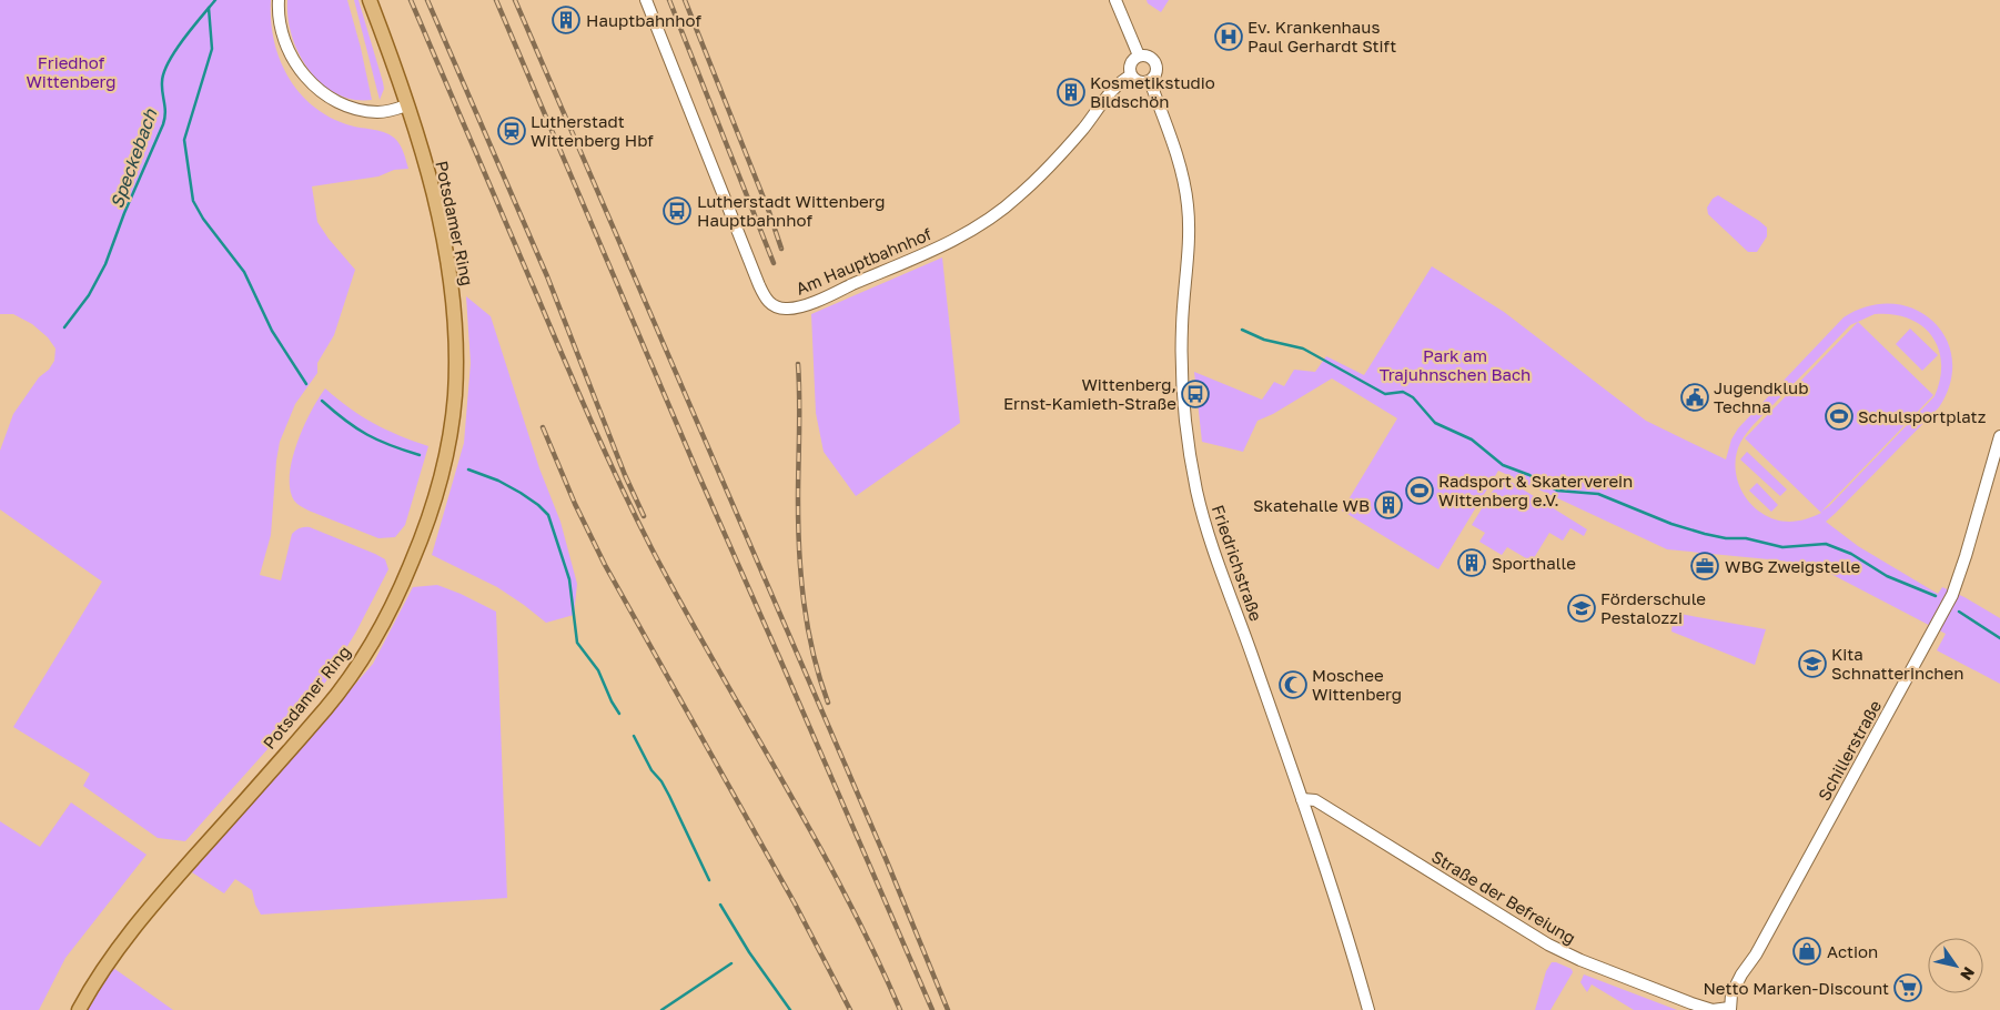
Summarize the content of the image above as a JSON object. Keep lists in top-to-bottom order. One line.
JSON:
{"streets":{"main road":["Potsdamer Ring"],"street":["Am Hauptbahnhof","Friedrichstraße","Schillerstraße","Straße der Befreiung"]},"crossings":[["Am Hauptbahnhof","Friedrichstraße"],["Friedrichstraße","Straße der Befreiung"],["Schillerstraße","Straße der Befreiung"]],"water":["Speckebach"],"parks":["Friedhof Wittenberg","Park am Trajuhnschen Bach"],"places":{"building":["Hauptbahnhof","Kosmetikstudio Bildschön","Skatehalle WB","Sporthalle"],"hospital":["Ev. Krankenhaus Paul Gerhardt Stift"],"station":["Lutherstadt Wittenberg Hbf"],"bus stop":["Lutherstadt Wittenberg Hauptbahnhof","Wittenberg, Ernst-Kamieth-Straße"],"public building":["Jugendklub Techna"],"sports":["Schulsportplatz","Radsport & Skaterverein Wittenberg e.V."],"office":["WBG Zweigstelle"],"school or university":["Förderschule Pestalozzi","Kita Schnatterinchen"],"mosque":["Moschee Wittenberg"],"shop":["Action"],"supermarket":["Netto Marken-Discount"]},"north":"bottom right"}
